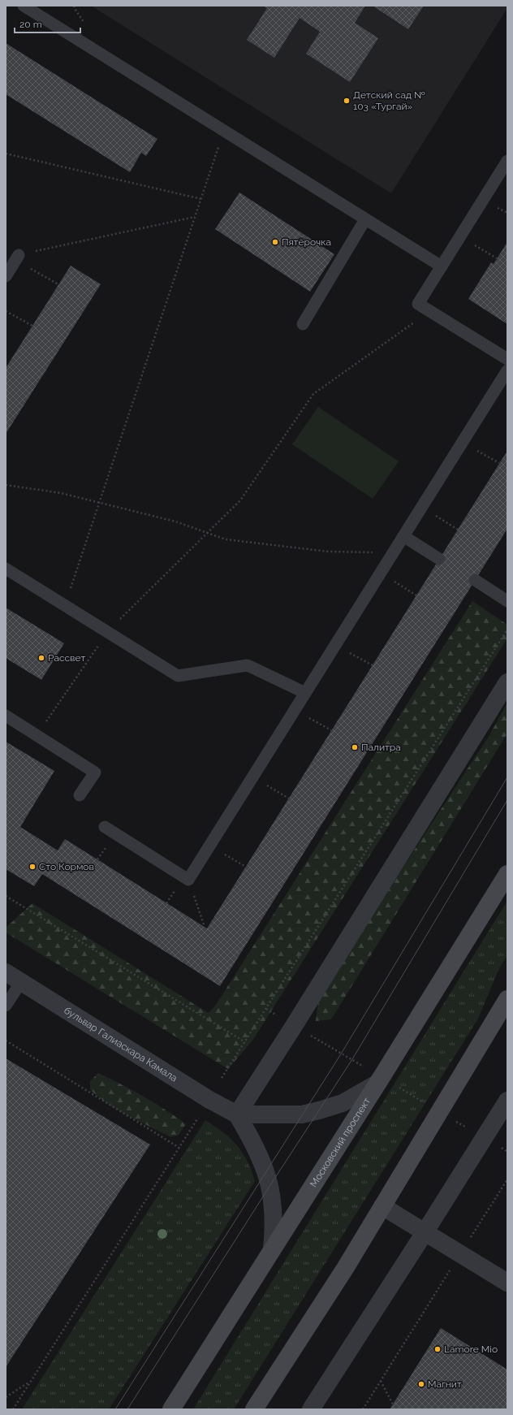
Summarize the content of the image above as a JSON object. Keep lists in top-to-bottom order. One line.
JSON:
{"streets":{"main road":["Московский проспект"],"street":["бульвар Галиаскара Камала"]},"crossings":[["бульвар Галиаскара Камала","Московский проспект"]],"places":["Детский сад № 103 «Тургай»","Пятёрочка","Рассвет","Палитра","Сто Кормов","Lamore Mio","Магнит"],"scale_bar":"20 m"}
